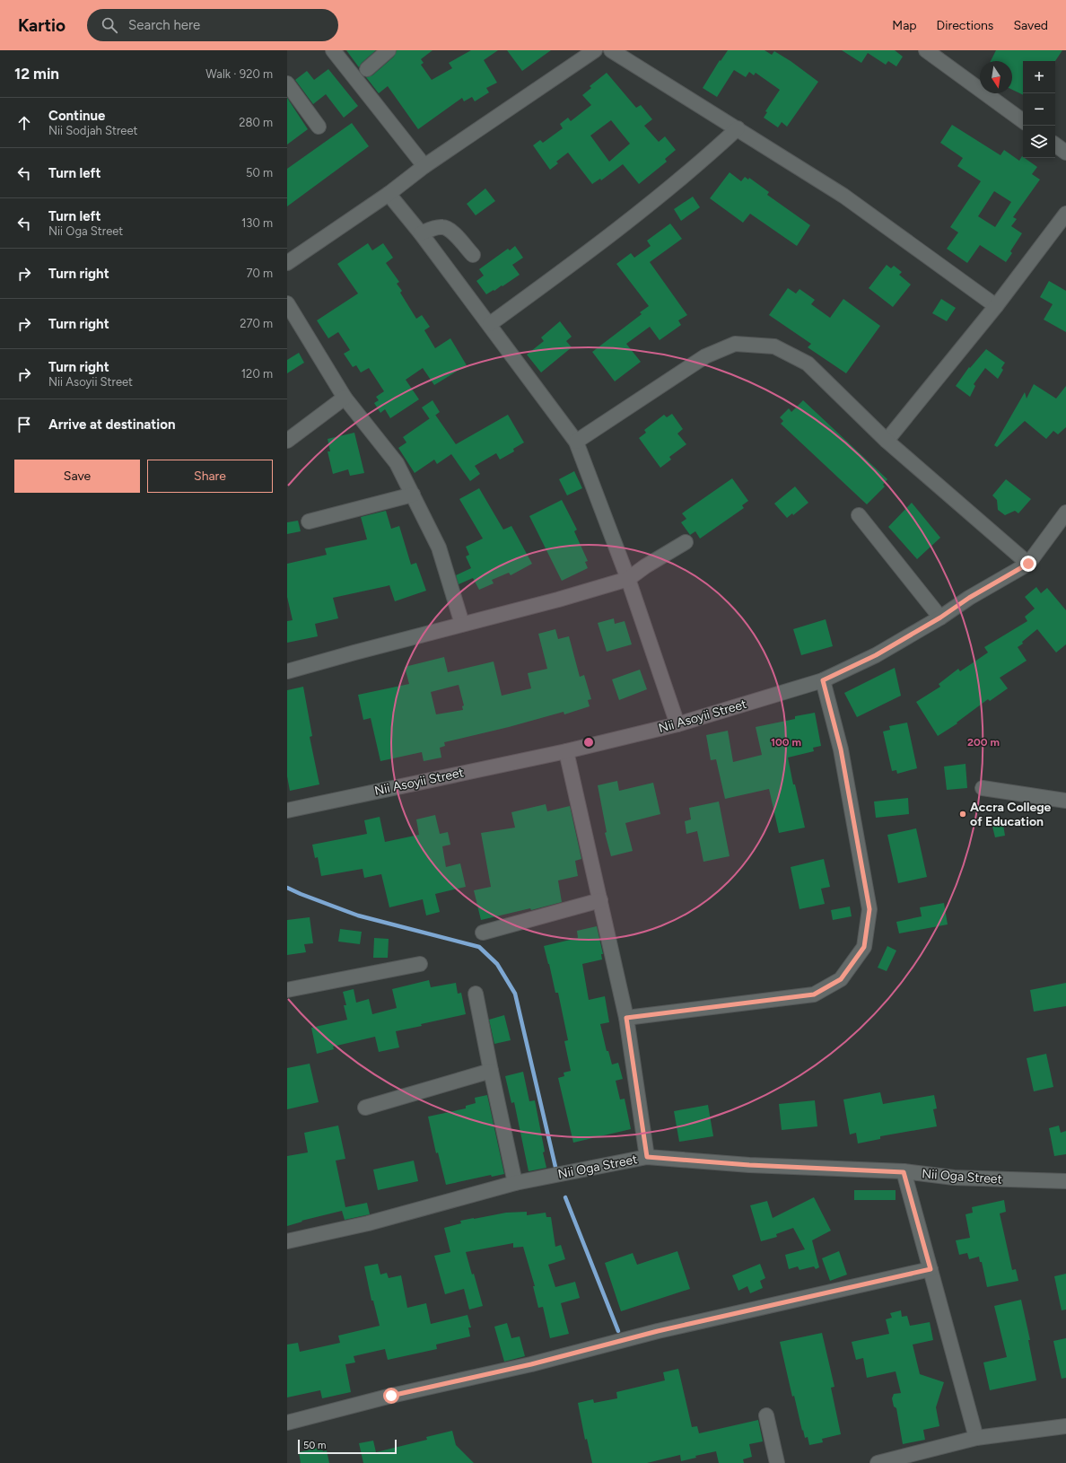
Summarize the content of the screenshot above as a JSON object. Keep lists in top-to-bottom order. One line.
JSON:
{"streets":{"street":["Nii Asoyii Street","Nii Oga Street"]},"places":["Accra College of Education"],"scale_bar":"50 m","north":"bottom","page":{"header":"Kartio","search":"Search here","nav":["Map","Directions","Saved"],"heading":["12 min","Walk · 920 m"],"map_buttons":["+","−"],"list":[["Continue","Nii Sodjah Street","280 m"],["Turn left","50 m"],["Turn left","Nii Oga Street","130 m"],["Turn right","70 m"],["Turn right","270 m"],["Turn right","Nii Asoyii Street","120 m"],"Arrive at destination"],"buttons":["Save","Share"],"scale":"50 m"},"rings":["100 m","200 m"]}
